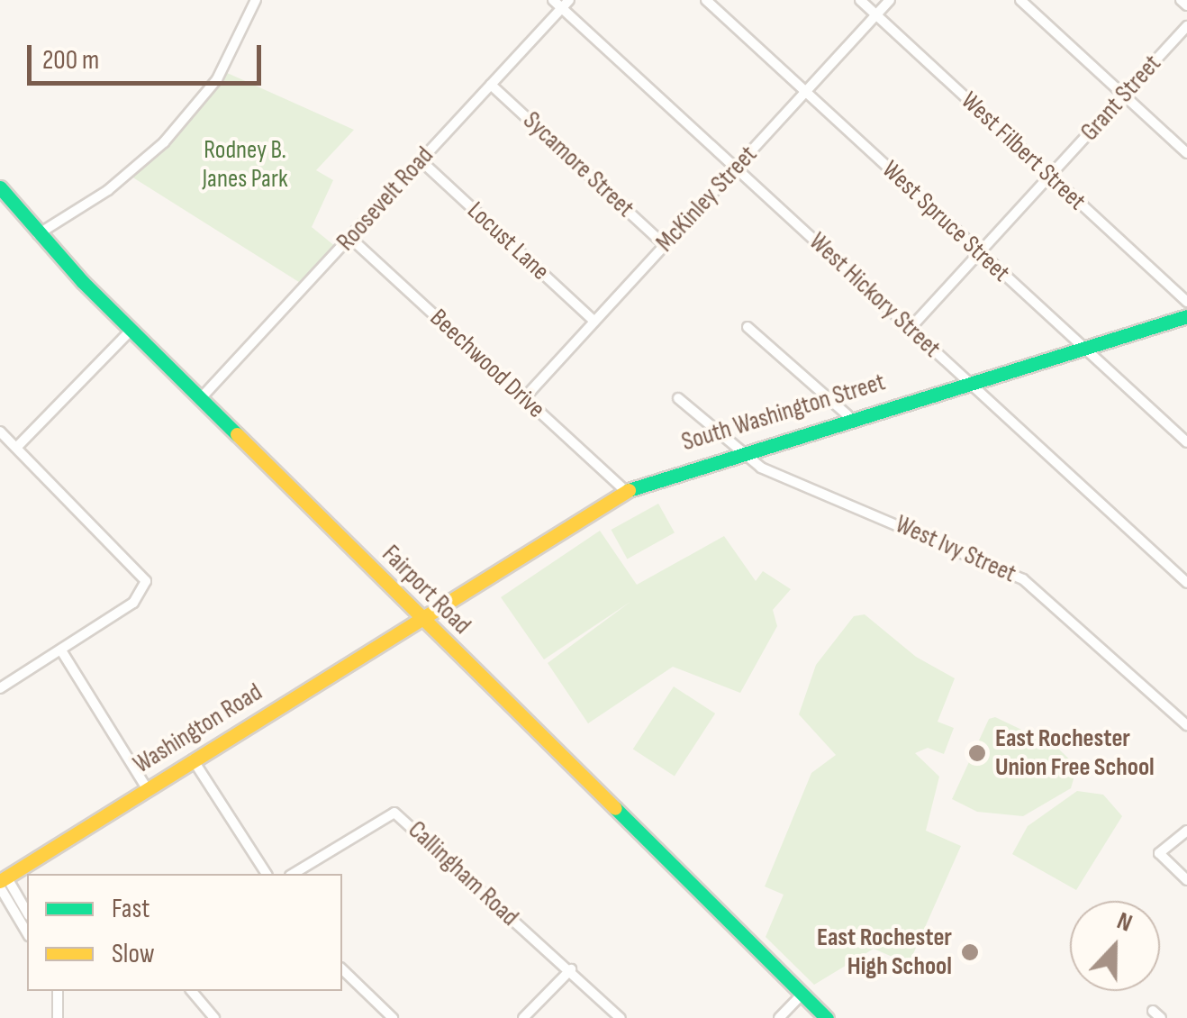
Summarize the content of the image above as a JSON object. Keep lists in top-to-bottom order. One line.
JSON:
{"streets":{"main road":["South Washington Street","Fairport Road","Washington Road"],"street":["Grant Street","West Filbert Street","Sycamore Street","Roosevelt Road","McKinley Street","West Spruce Street","Locust Lane","West Hickory Street","Beechwood Drive","West Ivy Street","Callingham Road"]},"crossings":[["Grant Street","West Filbert Street"],["Grant Street","West Spruce Street"],["Grant Street","West Hickory Street"],["West Filbert Street","McKinley Street"],["Sycamore Street","Roosevelt Road"],["Sycamore Street","McKinley Street"],["Roosevelt Road","Locust Lane"],["Roosevelt Road","West Hickory Street"],["Roosevelt Road","Beechwood Drive"],["Roosevelt Road","Fairport Road"],["McKinley Street","West Spruce Street"],["McKinley Street","Locust Lane"],["McKinley Street","West Hickory Street"],["McKinley Street","Beechwood Drive"],["West Spruce Street","South Washington Street"],["West Hickory Street","South Washington Street"],["Beechwood Drive","South Washington Street"],["South Washington Street","West Ivy Street"],["South Washington Street","Fairport Road"],["South Washington Street","Washington Road"],["Fairport Road","Washington Road"]],"parks":["Rodney B. Janes Park"],"places":["East Rochester Union Free School","East Rochester High School"],"legend":["Fast","Slow"],"scale_bar":"200 m","north":"top"}
